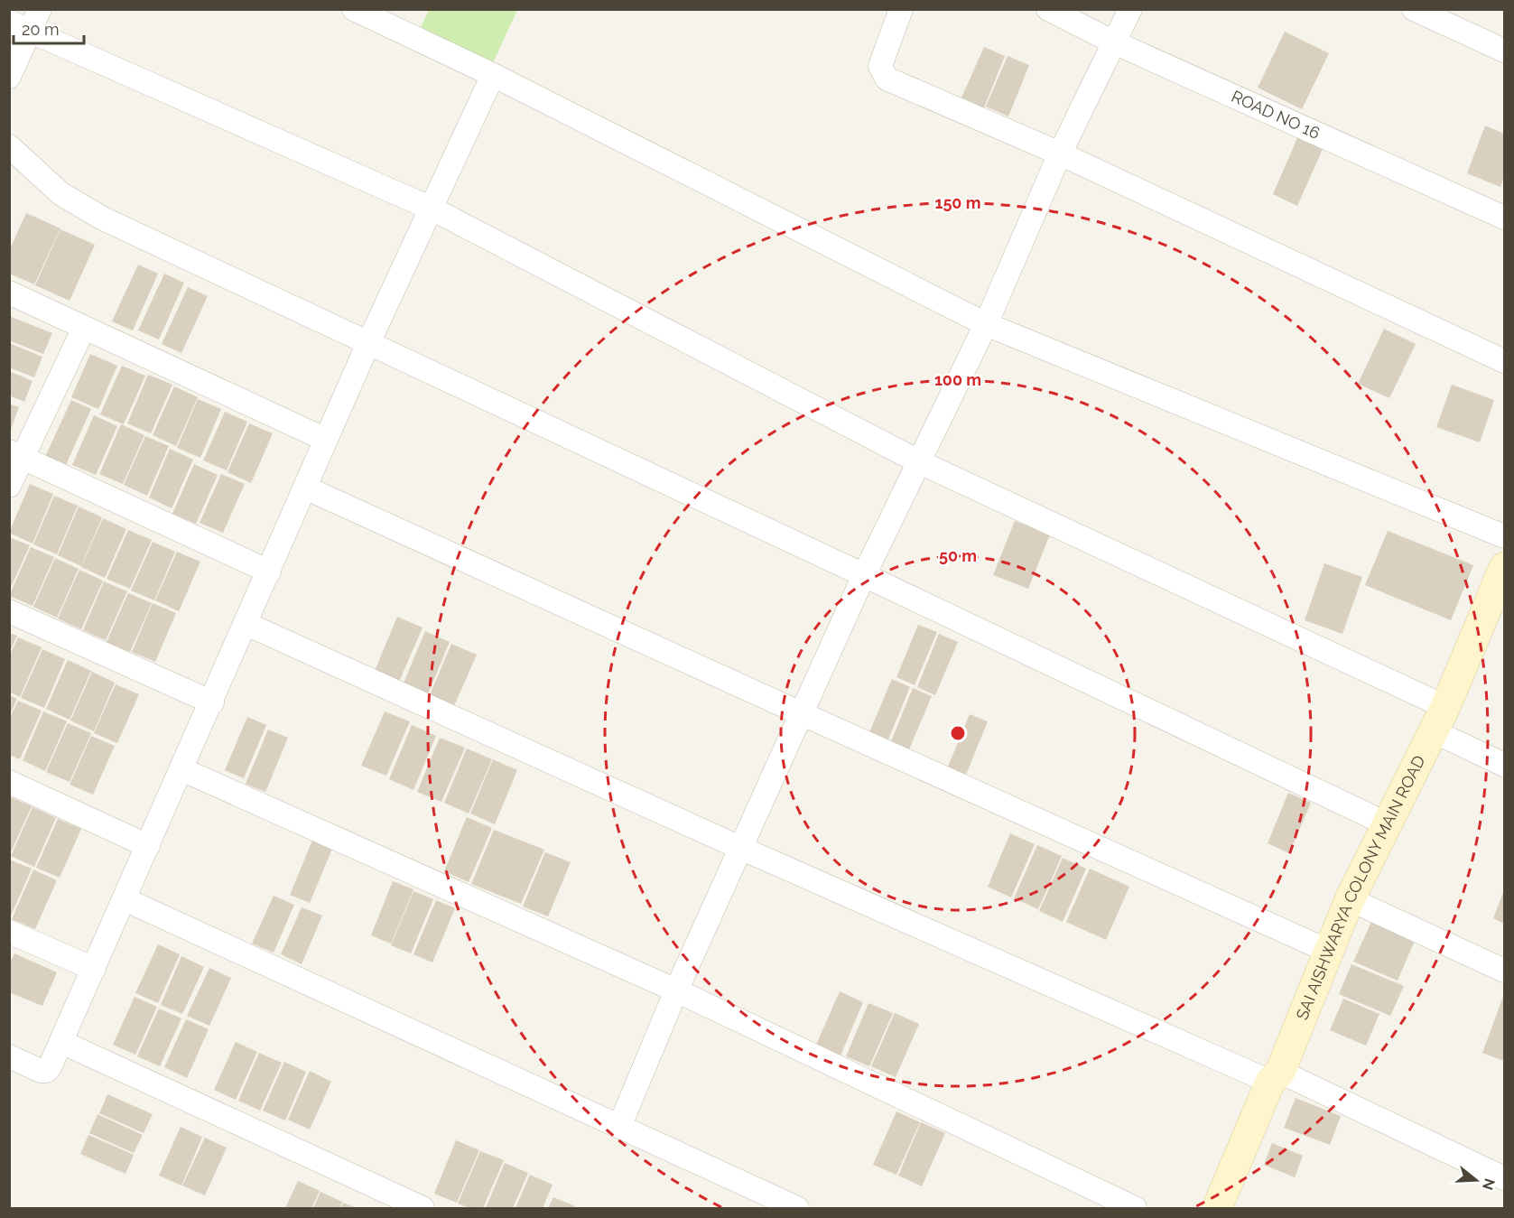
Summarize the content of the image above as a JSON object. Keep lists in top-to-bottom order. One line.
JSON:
{"streets":{"street":["ROAD NO 16","SAI AISHWARYA COLONY MAIN ROAD"]},"scale_bar":"20 m","north":"right","rings":["150 m","100 m","50 m"]}
